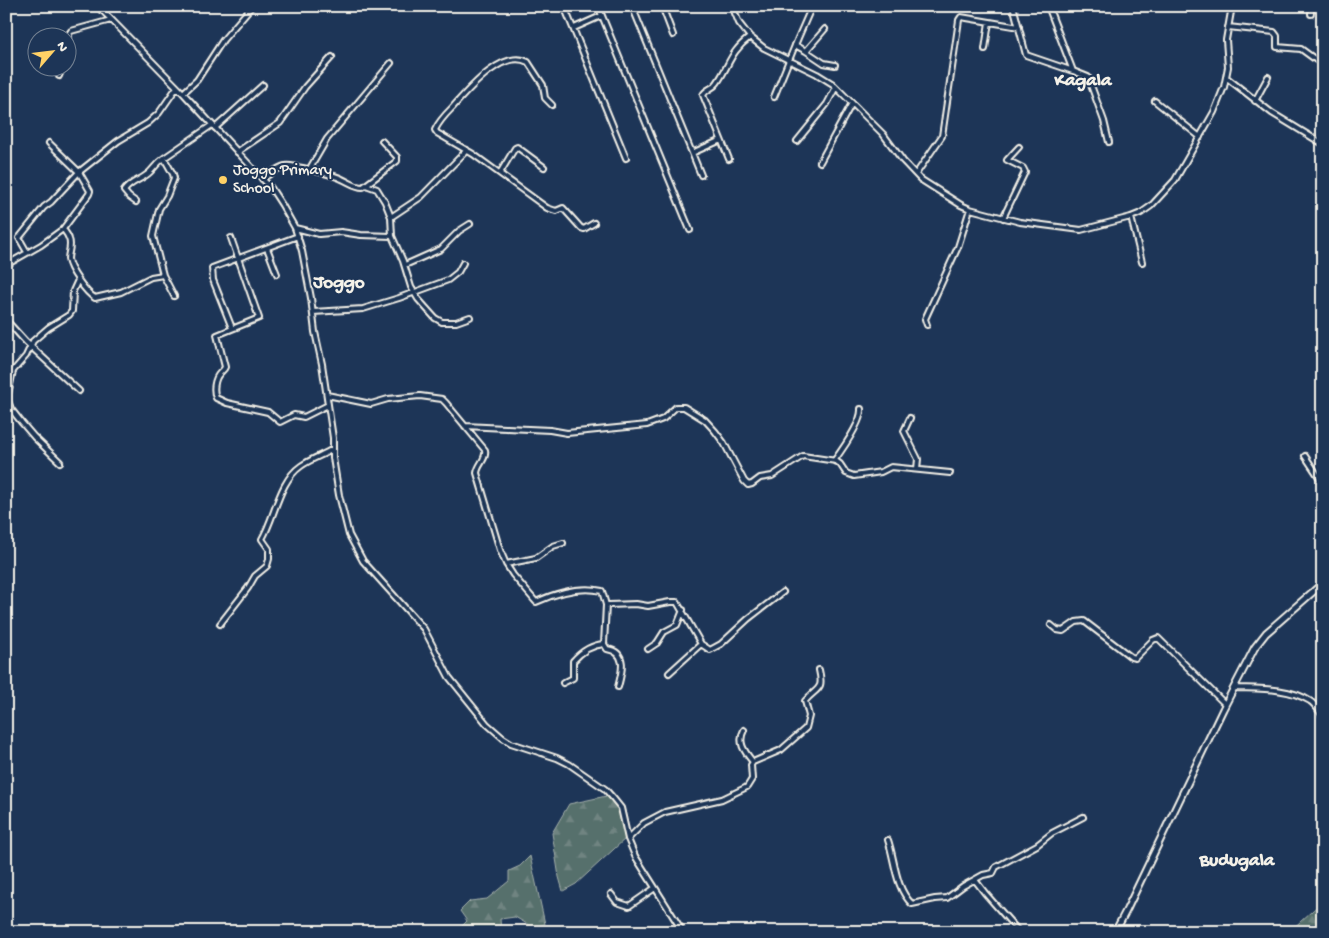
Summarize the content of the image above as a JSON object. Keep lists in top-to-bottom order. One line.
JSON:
{"districts":["Kagala","Joggo","Budugala"],"places":["Joggo Primary School"],"north":"top right"}
